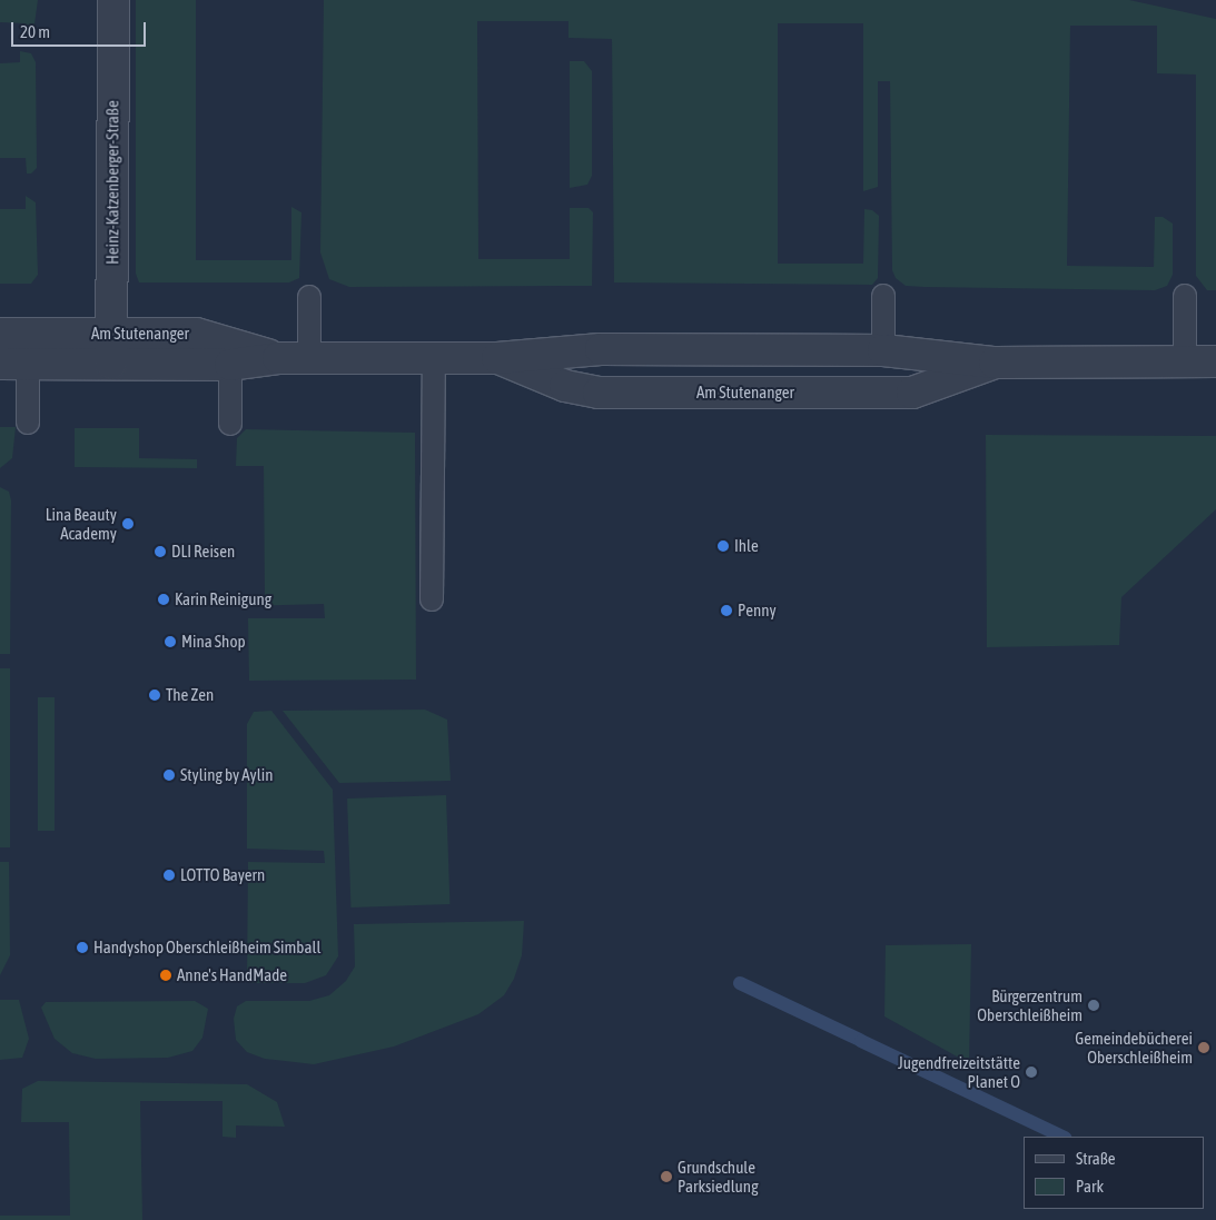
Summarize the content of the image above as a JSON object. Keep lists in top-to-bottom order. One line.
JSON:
{"streets":{"street":["Heinz-Katzenberger-Straße","Am Stutenanger"]},"crossings":[["Heinz-Katzenberger-Straße","Am Stutenanger"]],"places":["Lina Beauty Academy","Ihle","DLI Reisen","Karin Reinigung","Penny","Mina Shop","The Zen","Styling by Aylin","LOTTO Bayern","Handyshop Oberschleißheim Simball","Anne's HandMade","Bürgerzentrum Oberschleißheim","Gemeindebücherei Oberschleißheim","Jugendfreizeitstätte Planet O","Grundschule Parksiedlung"],"legend":["Straße","Park"],"scale_bar":"20 m"}
